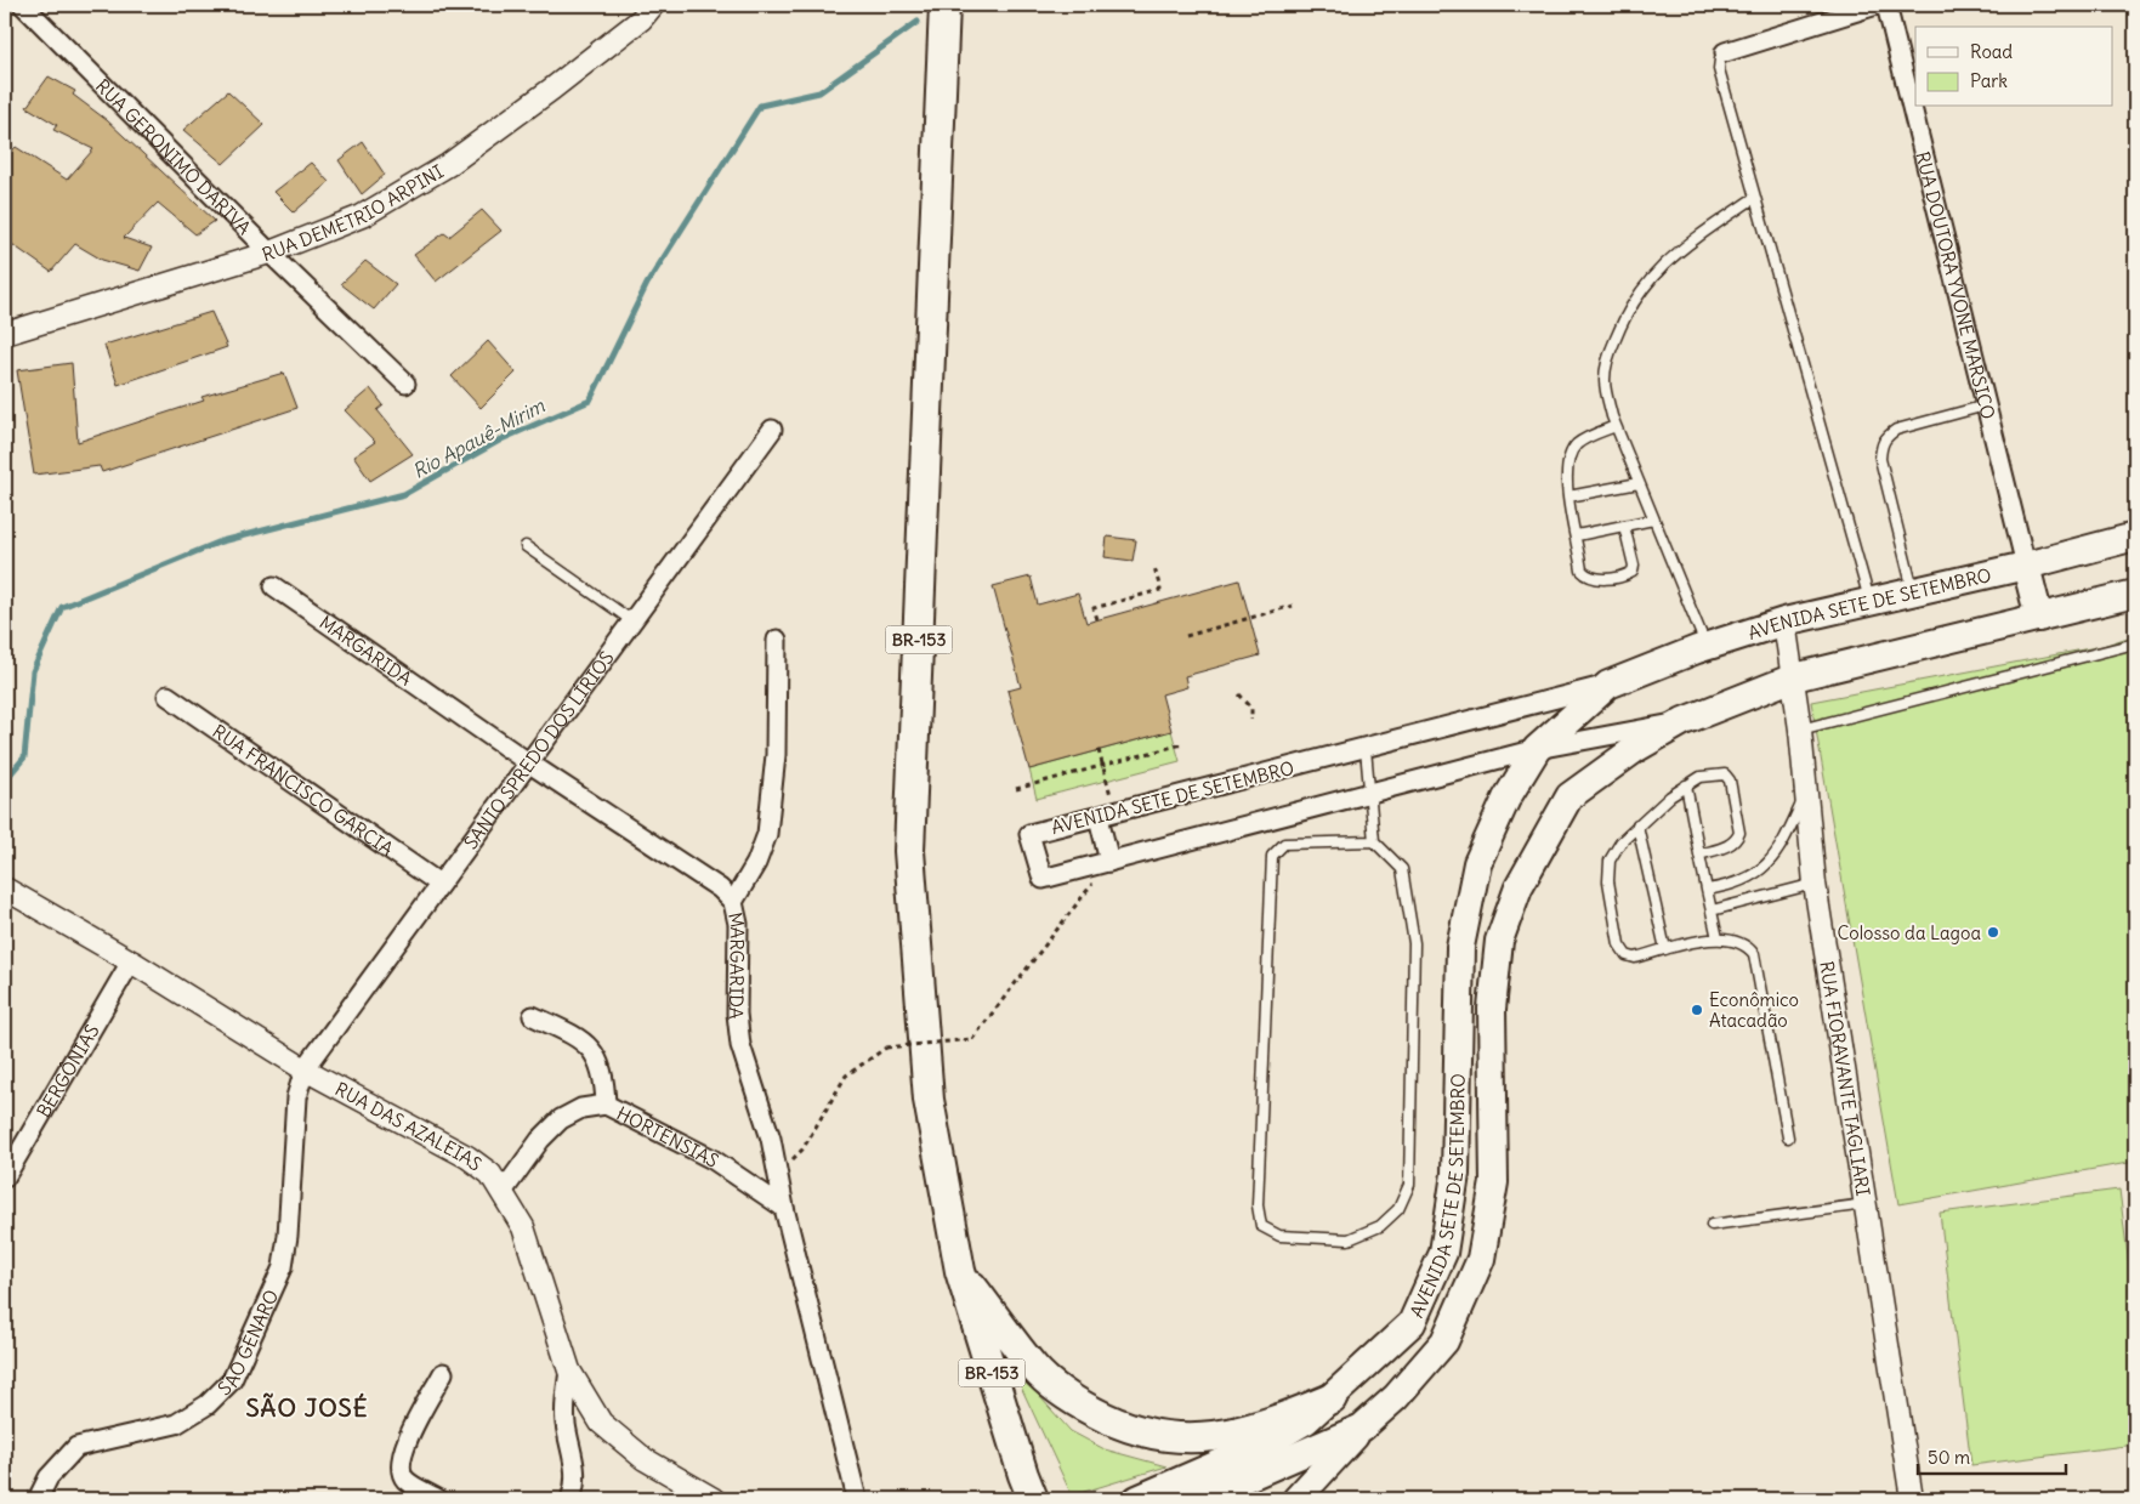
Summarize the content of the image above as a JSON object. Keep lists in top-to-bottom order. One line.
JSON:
{"streets":{"highway":["BR-153"],"main road":["AVENIDA SETE DE SETEMBRO"],"street":["RUA GERONIMO DARIVA","RUA DEMETRIO ARPINI","RUA DOUTORA YVONE MARSICO","MARGARIDA","SANTO SPREDO DOS LÍRIOS","RUA FRANCISCO GARCIA","BERGÔNIAS","RUA FIORAVANTE TAGLIARI","RUA DAS AZALEIAS","HORTÊNSIAS","SÃO GENARO"]},"crossings":[["RUA GERONIMO DARIVA","RUA DEMETRIO ARPINI"],["RUA DOUTORA YVONE MARSICO","AVENIDA SETE DE SETEMBRO"],["AVENIDA SETE DE SETEMBRO","RUA FIORAVANTE TAGLIARI"],["MARGARIDA","SANTO SPREDO DOS LÍRIOS"],["MARGARIDA","HORTÊNSIAS"],["SANTO SPREDO DOS LÍRIOS","RUA FRANCISCO GARCIA"],["SANTO SPREDO DOS LÍRIOS","RUA DAS AZALEIAS"],["SANTO SPREDO DOS LÍRIOS","SÃO GENARO"],["BERGÔNIAS","RUA DAS AZALEIAS"],["RUA DAS AZALEIAS","HORTÊNSIAS"],["RUA DAS AZALEIAS","SÃO GENARO"]],"districts":["SÃO JOSÉ"],"water":["Rio Apauê-Mirim"],"places":["Colosso da Lagoa","Econômico Atacadão"],"legend":["Road","Park"],"scale_bar":"50 m"}
